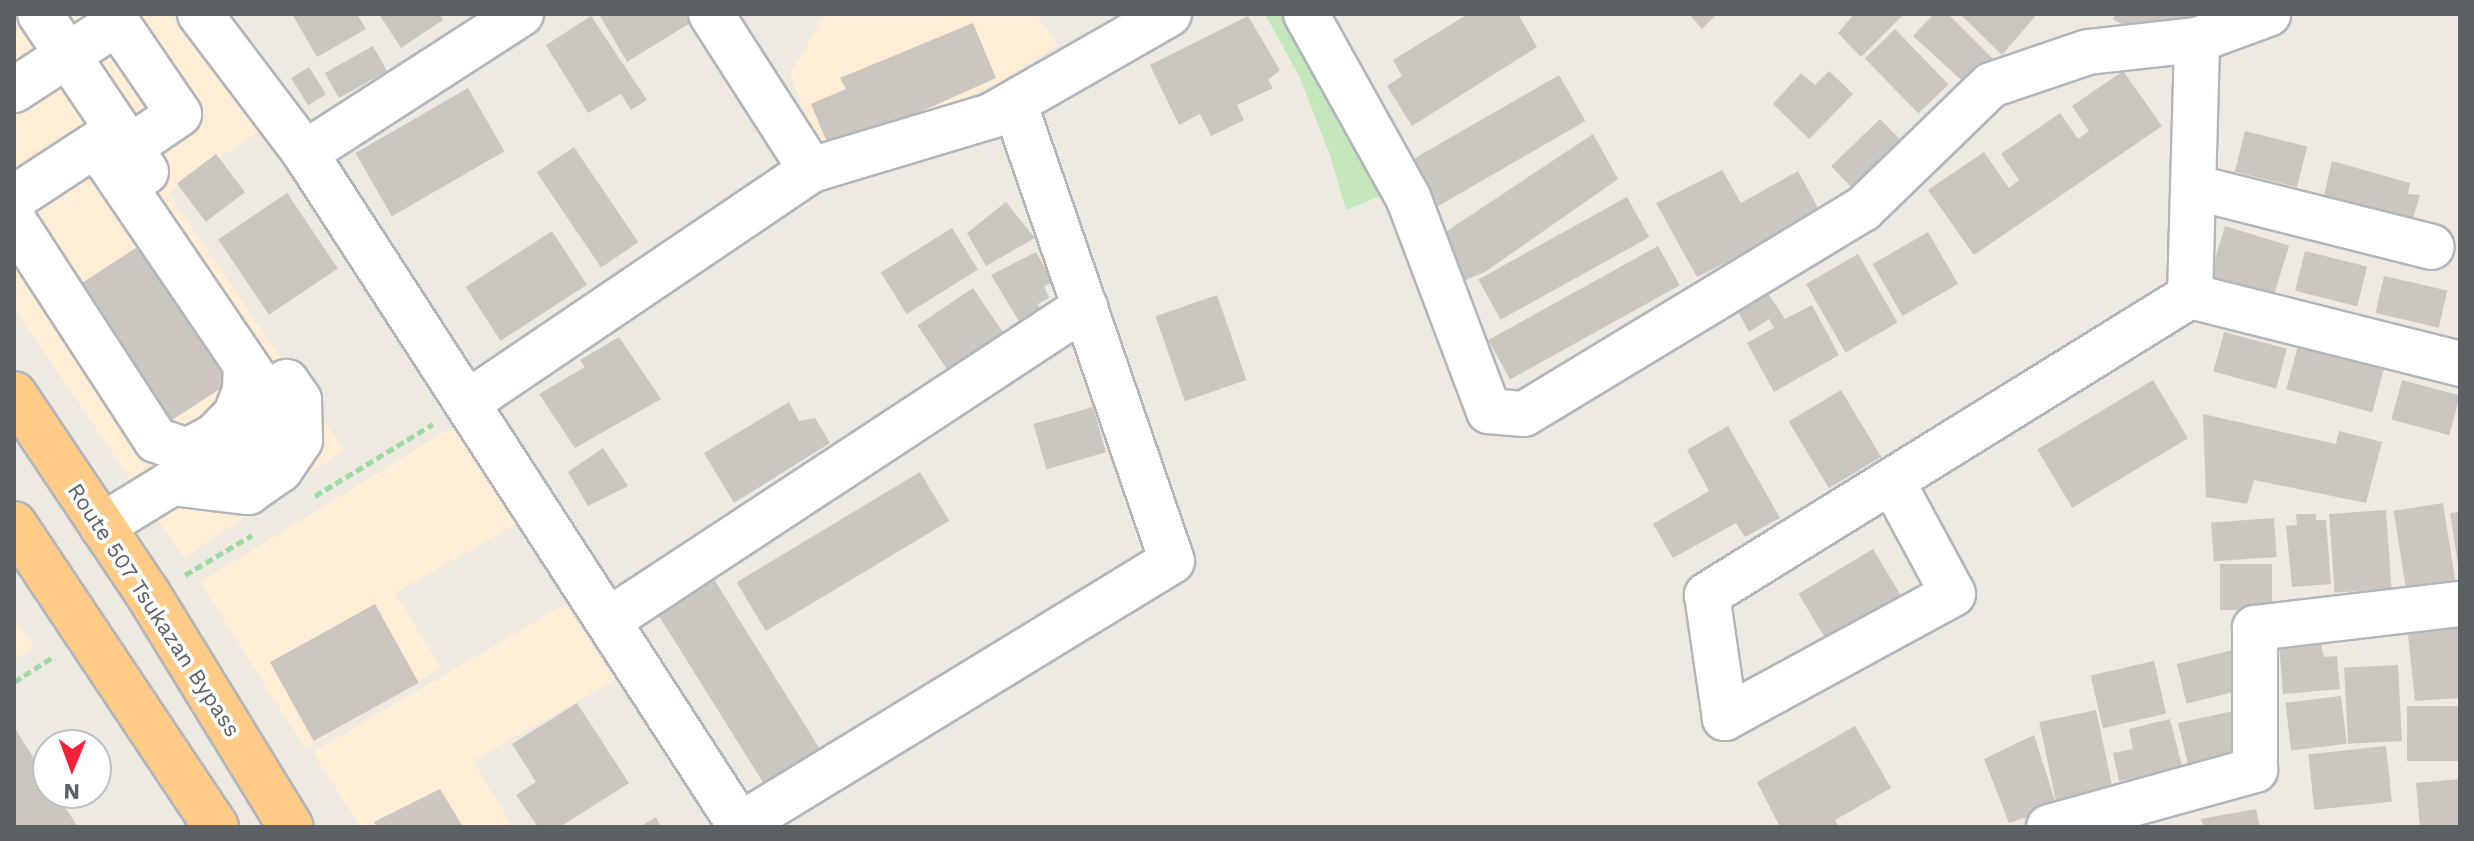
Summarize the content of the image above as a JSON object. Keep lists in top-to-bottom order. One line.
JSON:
{"streets":{"highway":["Route 507 Tsukazan Bypass"]},"north":"bottom"}
